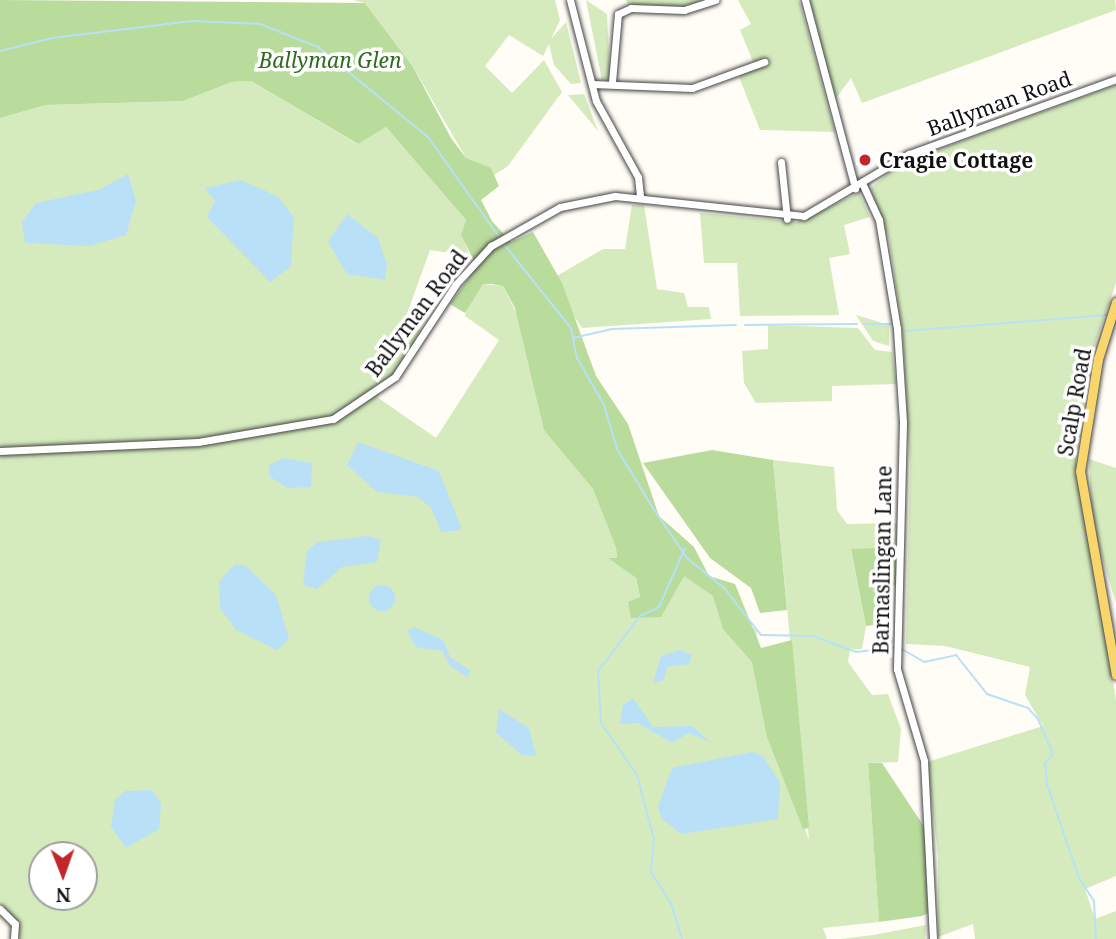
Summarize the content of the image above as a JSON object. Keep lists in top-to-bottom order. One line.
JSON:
{"streets":{"main road":["Scalp Road"],"street":["Ballyman Road","Barnaslingan Lane"]},"crossings":[["Ballyman Road","Barnaslingan Lane"]],"parks":["Ballyman Glen"],"places":["Cragie Cottage"],"north":"bottom"}
